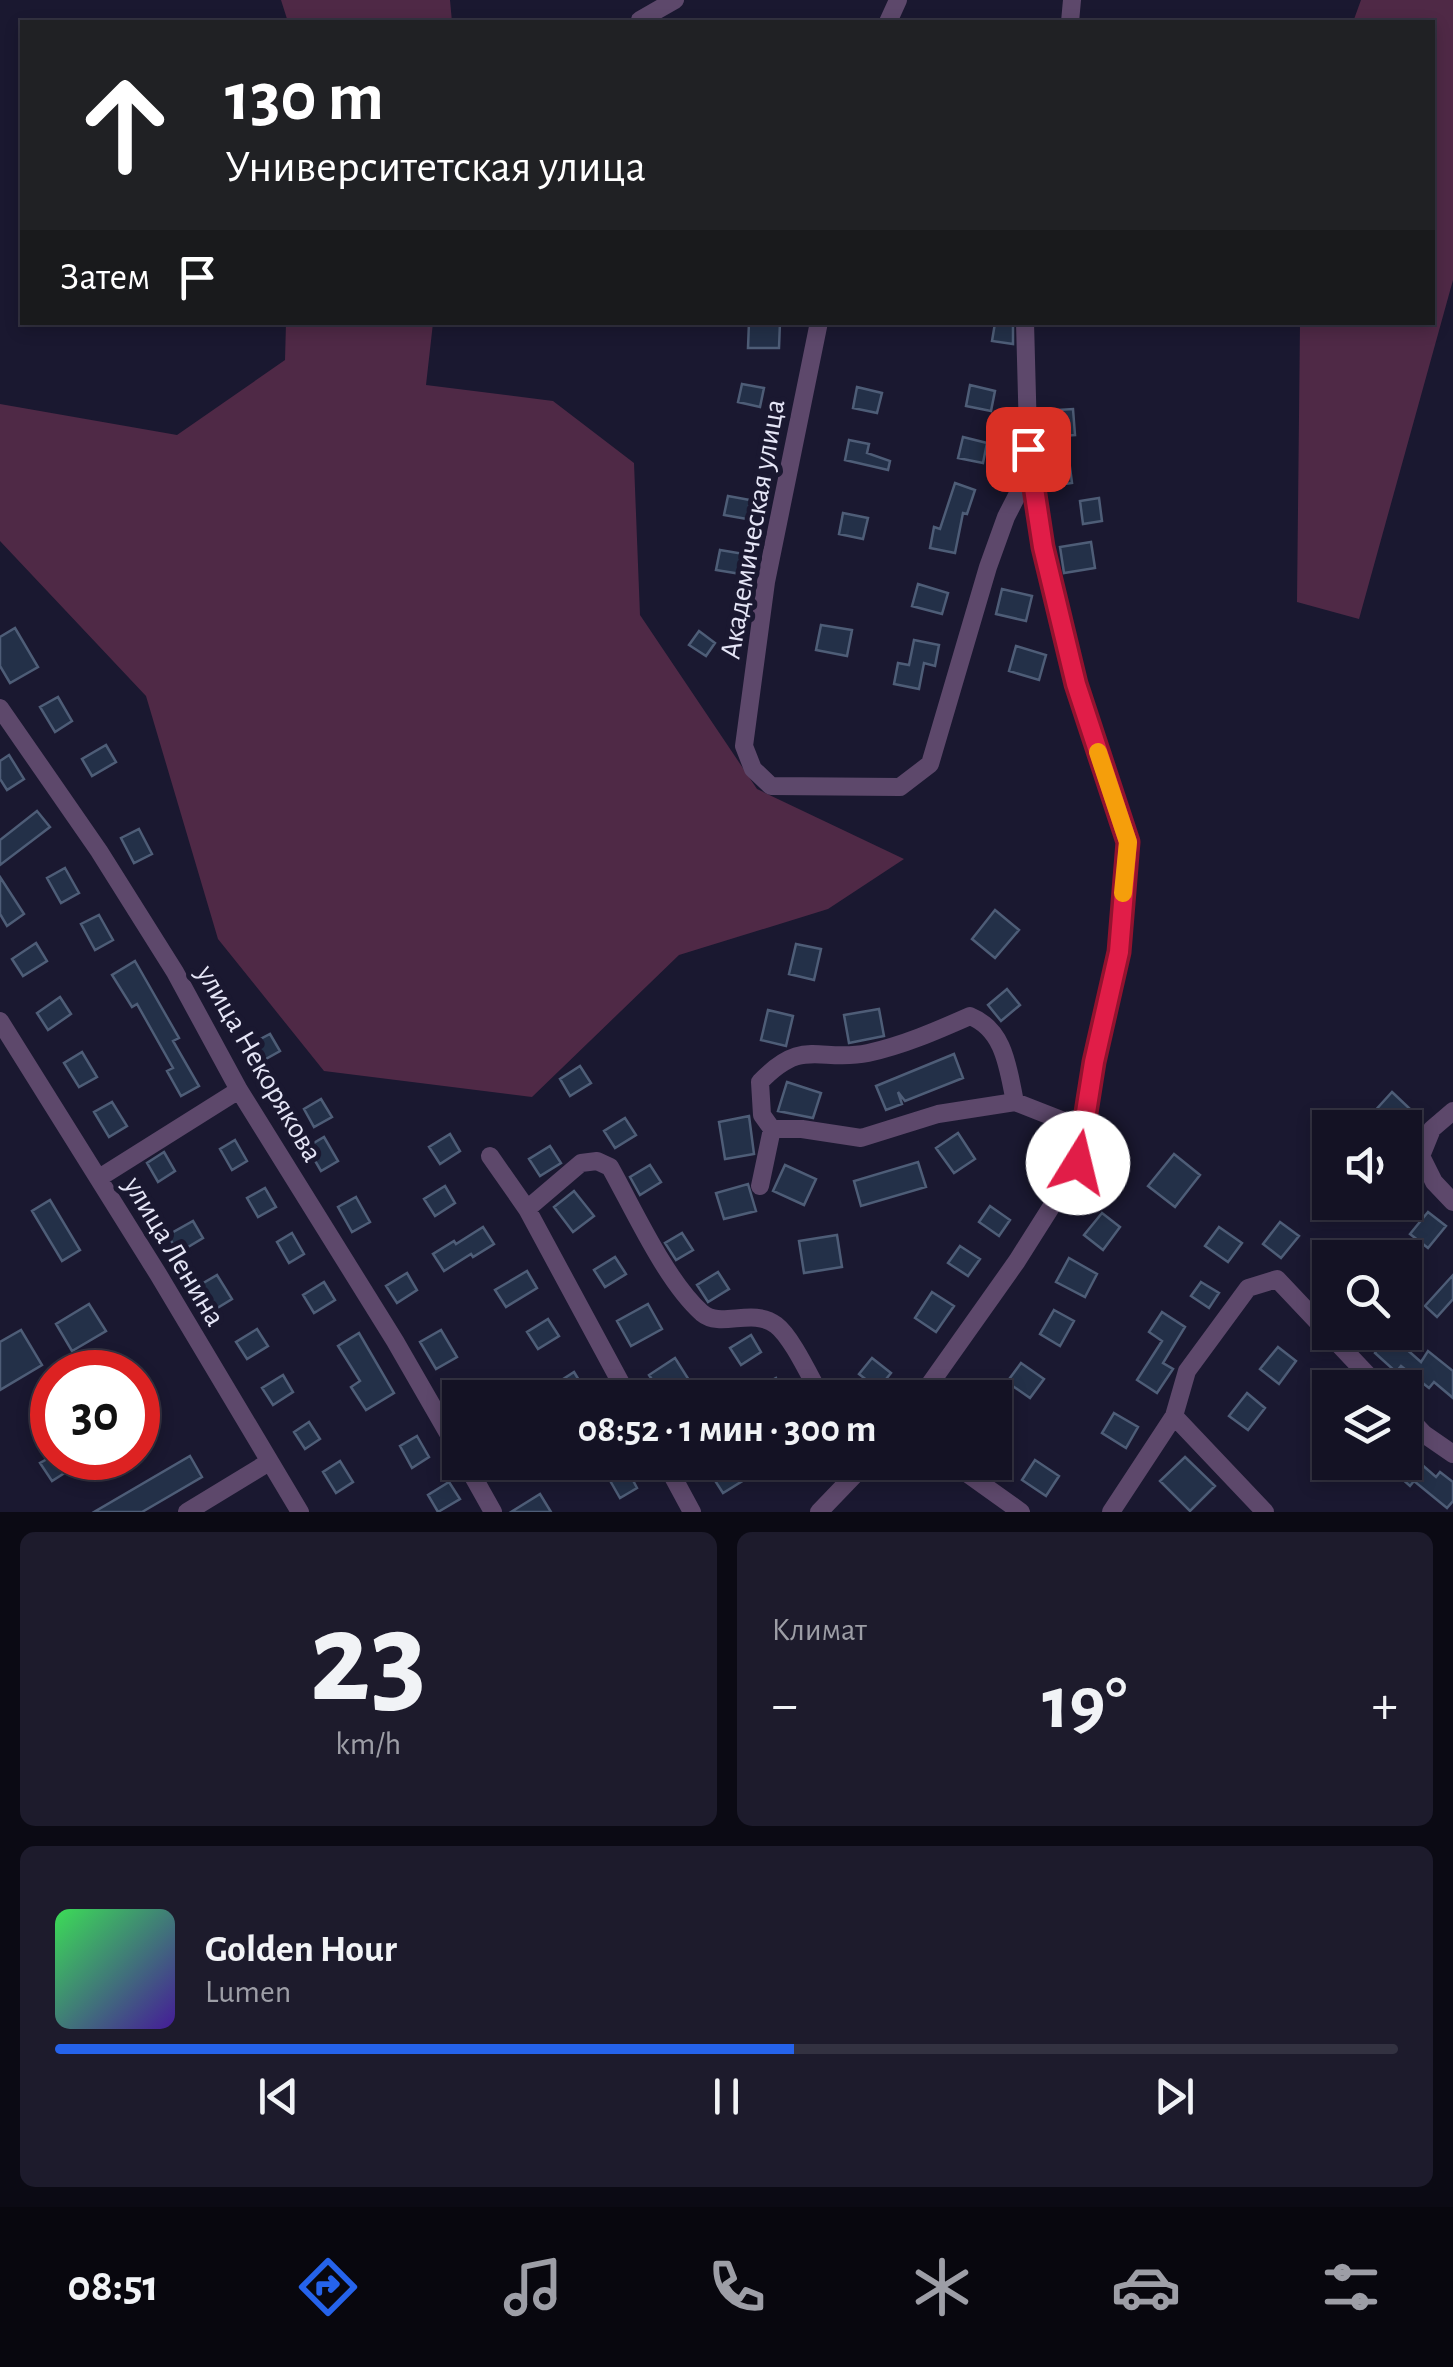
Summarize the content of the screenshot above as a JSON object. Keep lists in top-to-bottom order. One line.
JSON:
{"streets":{"street":["Академическая улица","улица Некорякова","улица Ленина"]},"page":{"turn":["130 m","Университетская улица"],"then":"Затем","limit":"30","trip":"08:52 · 1 мин · 300 m","tile":[["23","km/h"],"Климат"],"heat":["−","19°","+"],"song":["Golden Hour","Lumen"],"tabs":"08:51"}}
